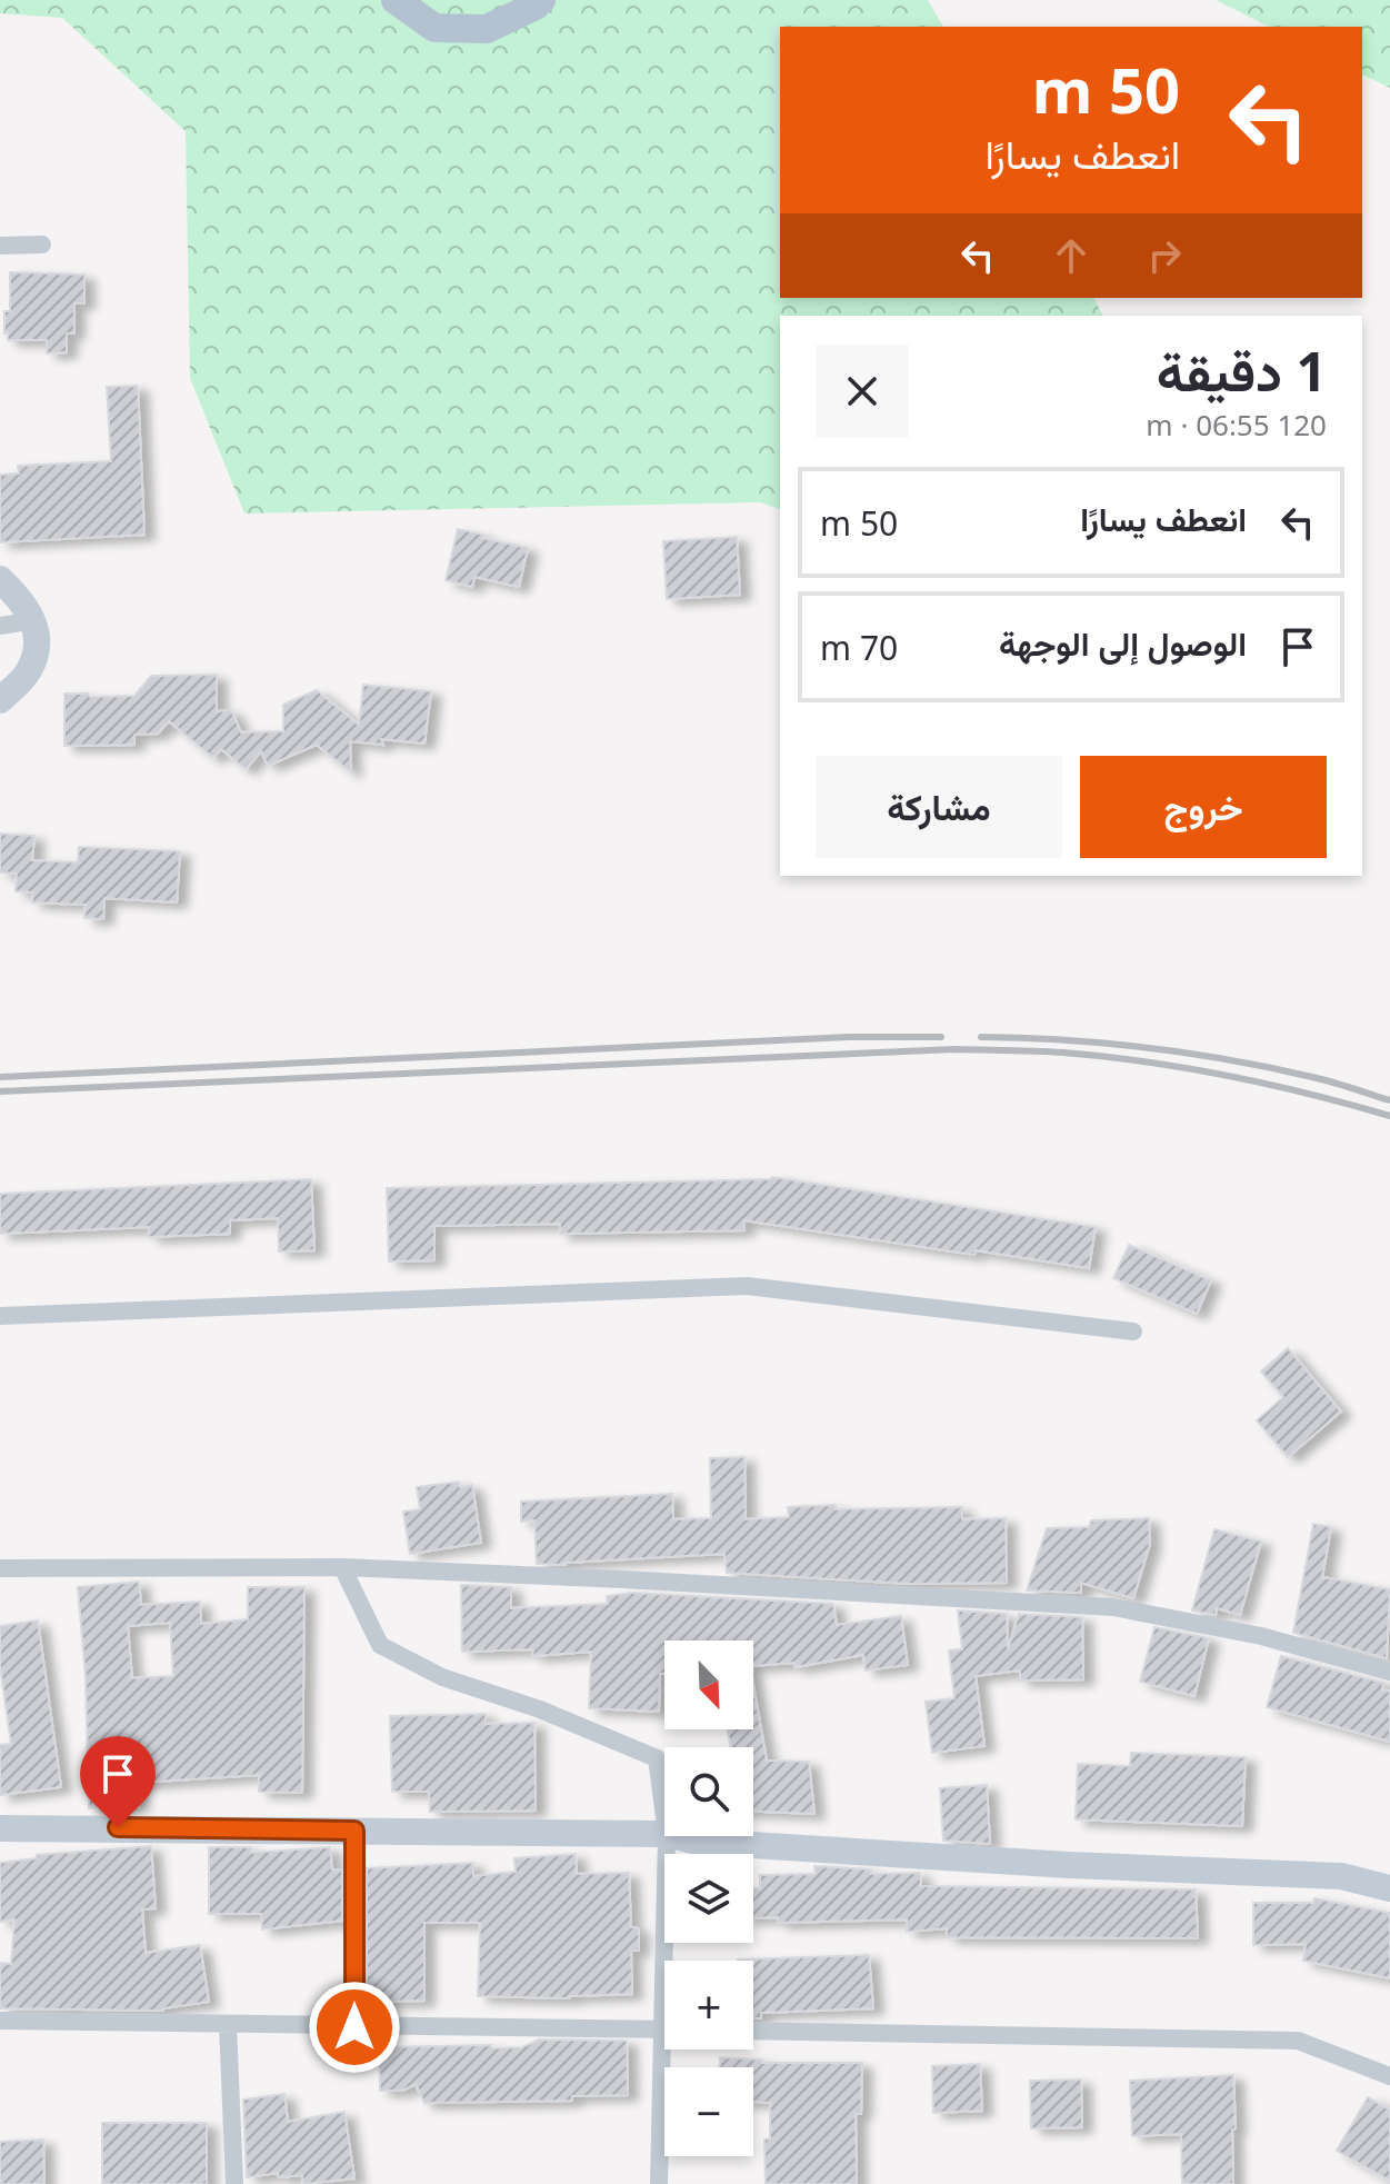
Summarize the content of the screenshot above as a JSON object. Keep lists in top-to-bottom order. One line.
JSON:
{"north":"bottom right","page":{"turn":["50 m","انعطف يسارًا"],"heading":["1 دقيقة","120 m · 06:55"],"list":[{"name":"انعطف يسارًا","value":"50 m"},{"name":"الوصول إلى الوجهة","value":"70 m"}],"buttons":["خروج","مشاركة"],"map_buttons":["+","−"]}}
